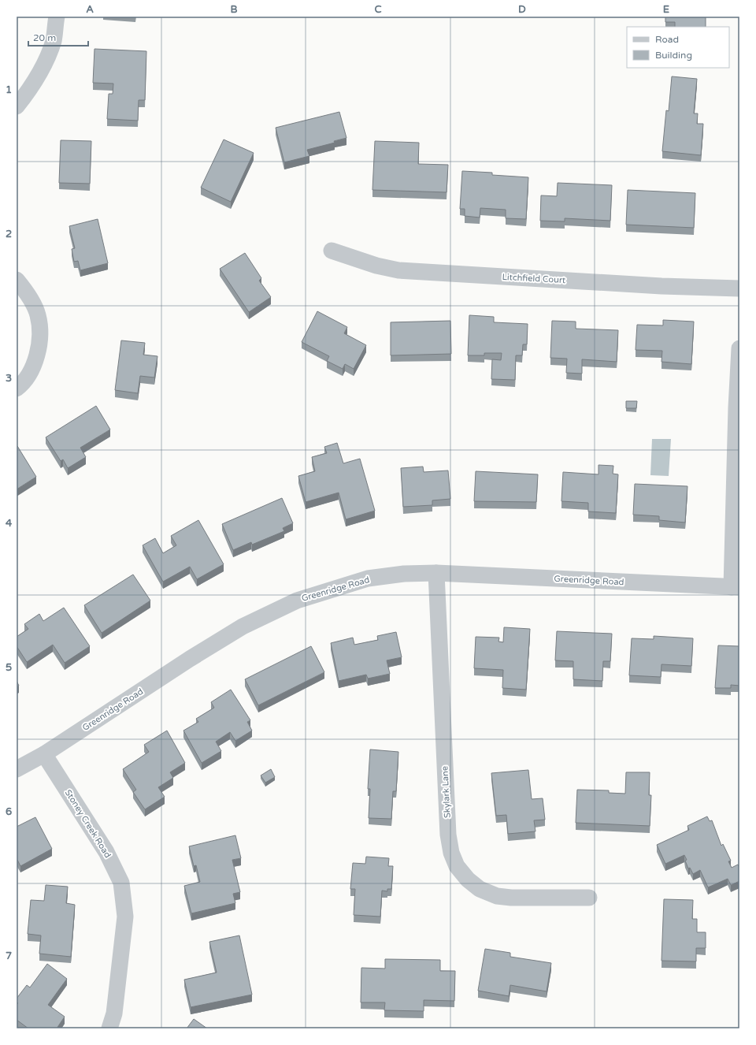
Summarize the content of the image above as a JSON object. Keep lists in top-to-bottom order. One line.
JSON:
{"streets":{"street":["Litchfield Court","Greenridge Road","Skylark Lane","Stoney Creek Road"]},"crossings":[["Greenridge Road","Skylark Lane"],["Greenridge Road","Stoney Creek Road"]],"legend":["Road","Building"],"scale_bar":"20 m","grid":{"columns":["A","B","C","D","E"],"rows":["1","2","3","4","5","6","7"]}}
